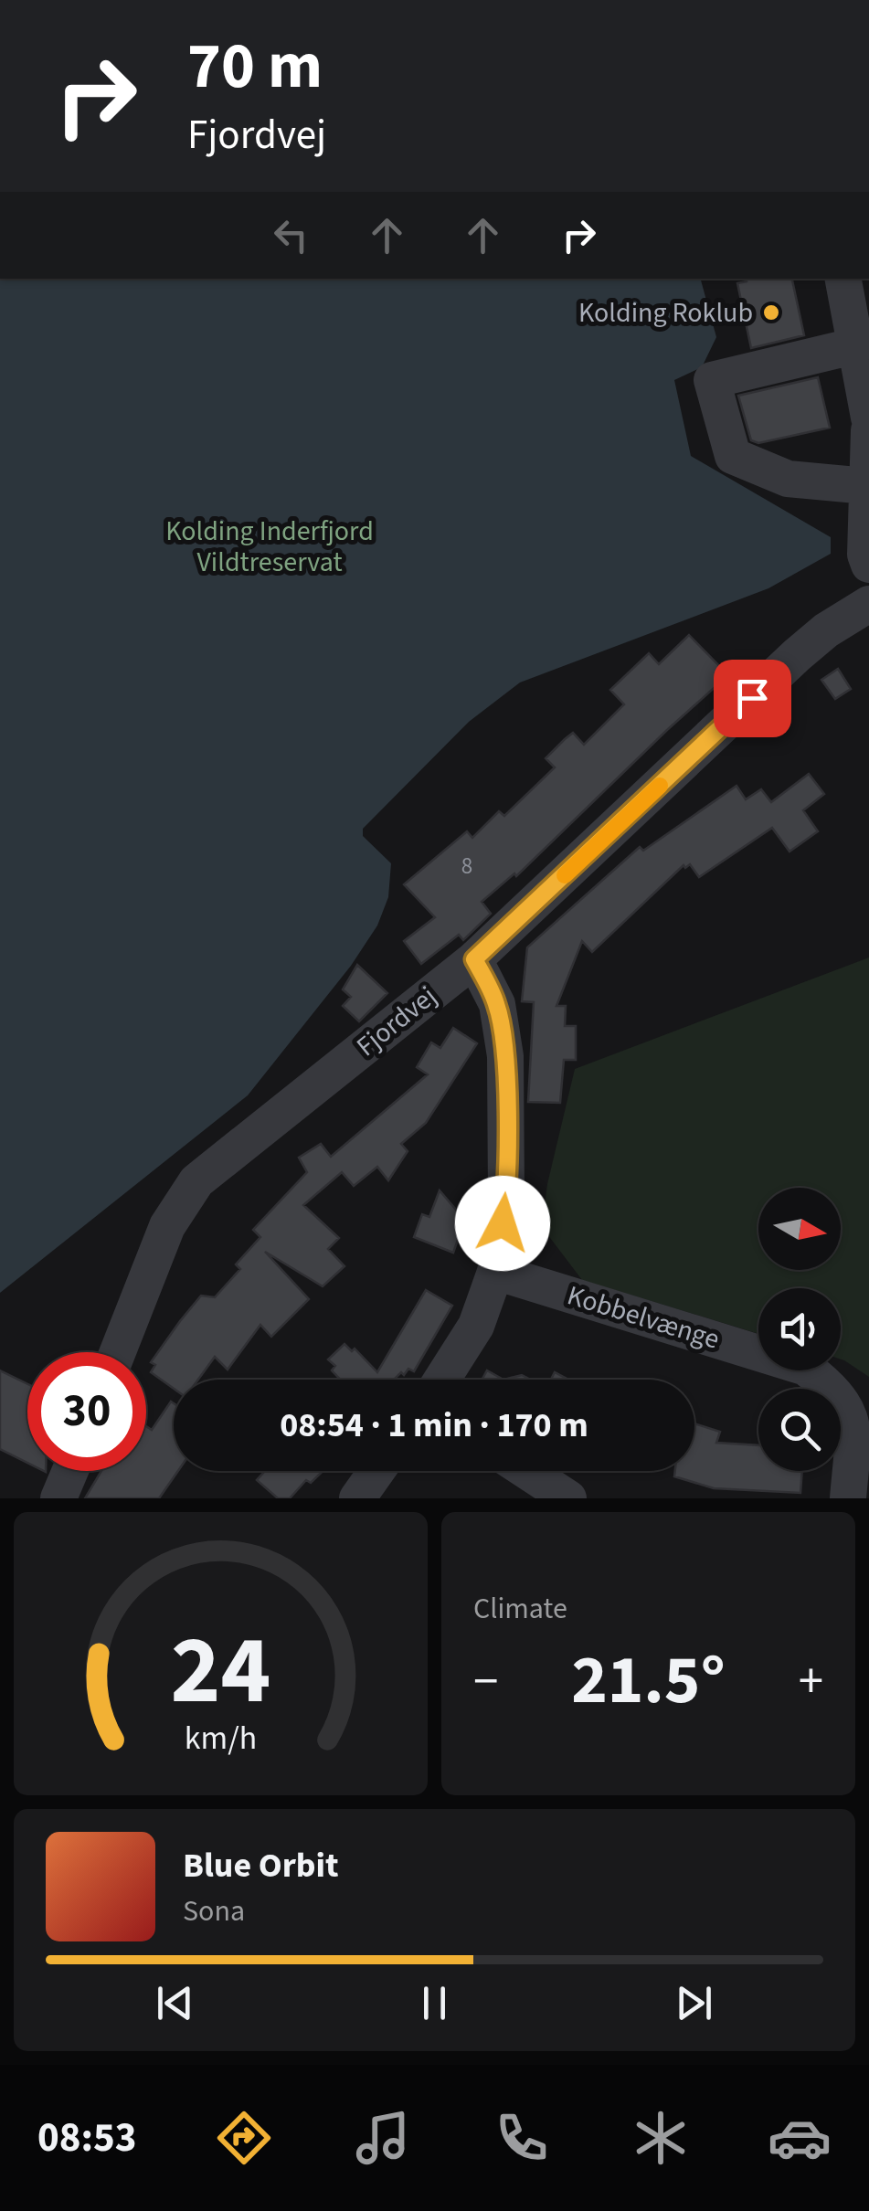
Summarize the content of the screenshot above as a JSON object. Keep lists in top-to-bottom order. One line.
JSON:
{"streets":{"street":["Fjordvej","Kobbelvænge"]},"parks":["Kolding Inderfjord Vildtreservat"],"places":["Kolding Roklub"],"house_numbers":["8"],"north":"right","page":{"turn":["70 m","Fjordvej"],"limit":"30","trip":"08:54 · 1 min · 170 m","tile":"Climate","heat":["−","21.5°","+"],"song":["Blue Orbit","Sona"],"tabs":"08:53","gauge":["24","km/h"]}}
